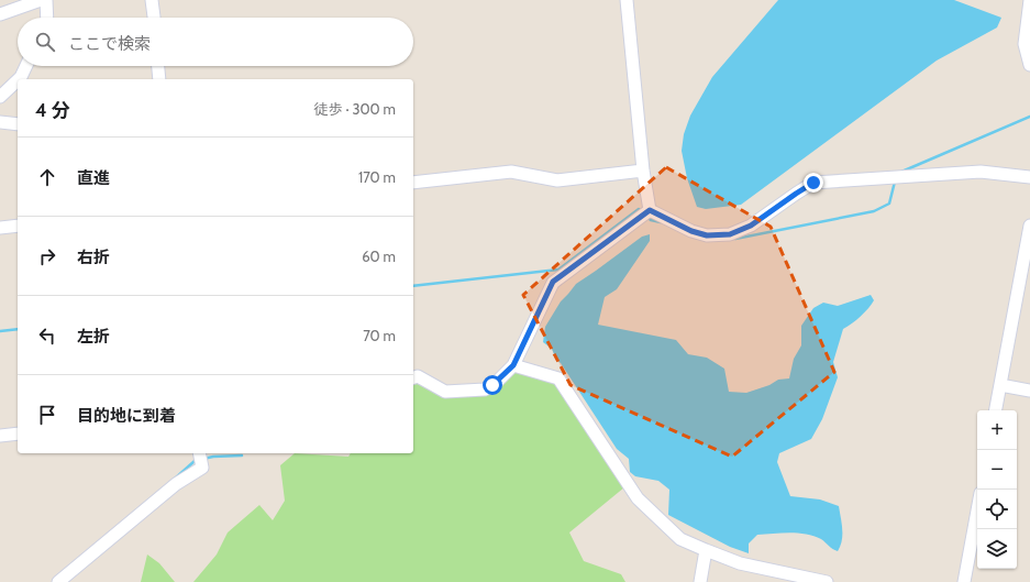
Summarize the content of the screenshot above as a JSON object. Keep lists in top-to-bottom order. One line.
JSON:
{"page":{"search":"ここで検索","heading":["4 分","徒歩 · 300 m"],"list":[["直進","170 m"],["右折","60 m"],["左折","70 m"],"目的地に到着"],"map_buttons":["+","−"]}}
